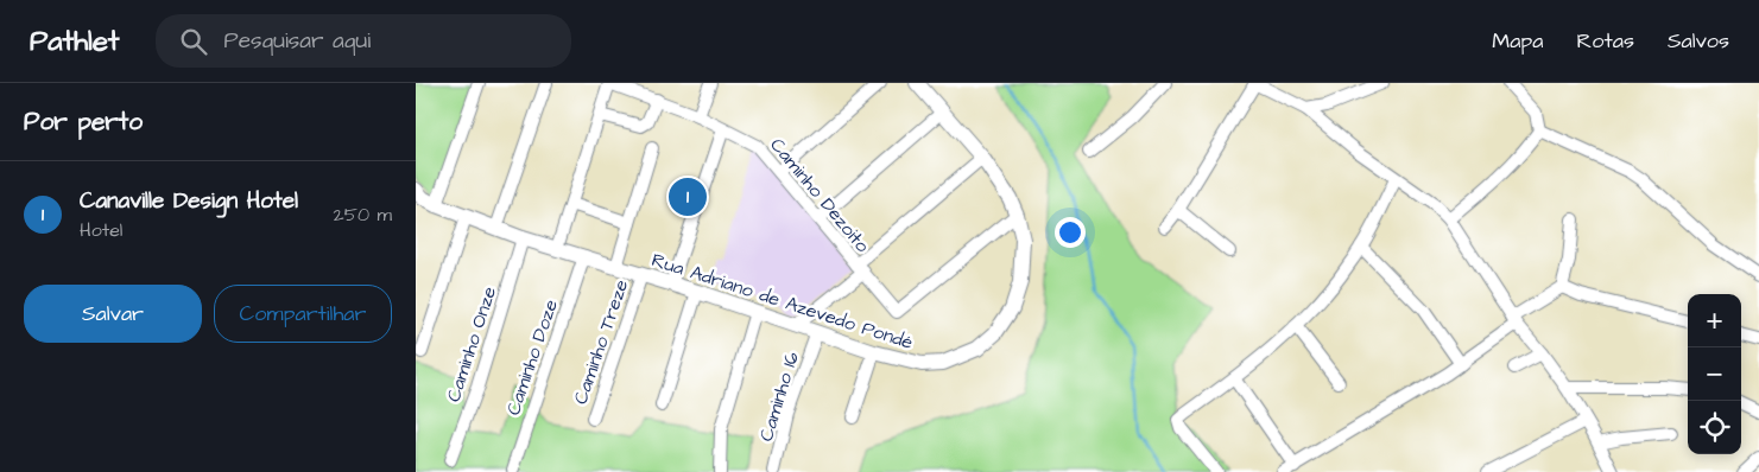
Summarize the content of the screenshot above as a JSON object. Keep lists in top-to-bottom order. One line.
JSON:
{"streets":{"street":["Caminho Dezoito","Rua Adriano de Azevedo Pondé","Caminho Treze","Caminho Onze","Caminho Doze","Caminho 16"]},"crossings":[["Caminho Dezoito","Rua Adriano de Azevedo Pondé"],["Rua Adriano de Azevedo Pondé","Caminho Treze"],["Rua Adriano de Azevedo Pondé","Caminho Onze"],["Rua Adriano de Azevedo Pondé","Caminho Doze"],["Rua Adriano de Azevedo Pondé","Caminho 16"]],"page":{"header":"Pathlet","search":"Pesquisar aqui","nav":["Mapa","Rotas","Salvos"],"heading":"Por perto","list":[{"mark":"1","name":"Canaville Design Hotel","note":"Hotel","value":"250 m"}],"pins":"1","buttons":["Salvar","Compartilhar"],"map_buttons":["+","−"]}}
